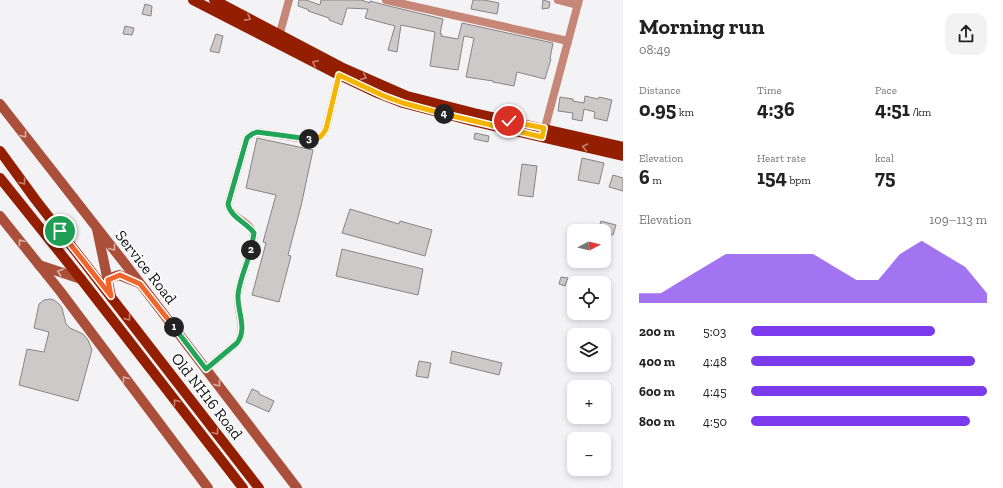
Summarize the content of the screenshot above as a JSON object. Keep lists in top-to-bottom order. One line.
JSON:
{"streets":{"main road":["Old NH16 Road"],"street":["Service Road"]},"north":"right","page":{"heading":["Morning run","08:49"],"stats":[["Distance","0.95 km"],["Time","4:36"],["Pace","4:51 /km"],["Elevation","6 m"],["Heart rate","154 bpm"],["kcal","75"]],"pins":["4","3","2","1"],"chart":["Elevation","109–113 m"],"map_buttons":["+","−"],"list":[{"name":"200 m","note":"5:03"},{"name":"400 m","note":"4:48"},{"name":"600 m","note":"4:45"},{"name":"800 m","note":"4:50"}]}}
